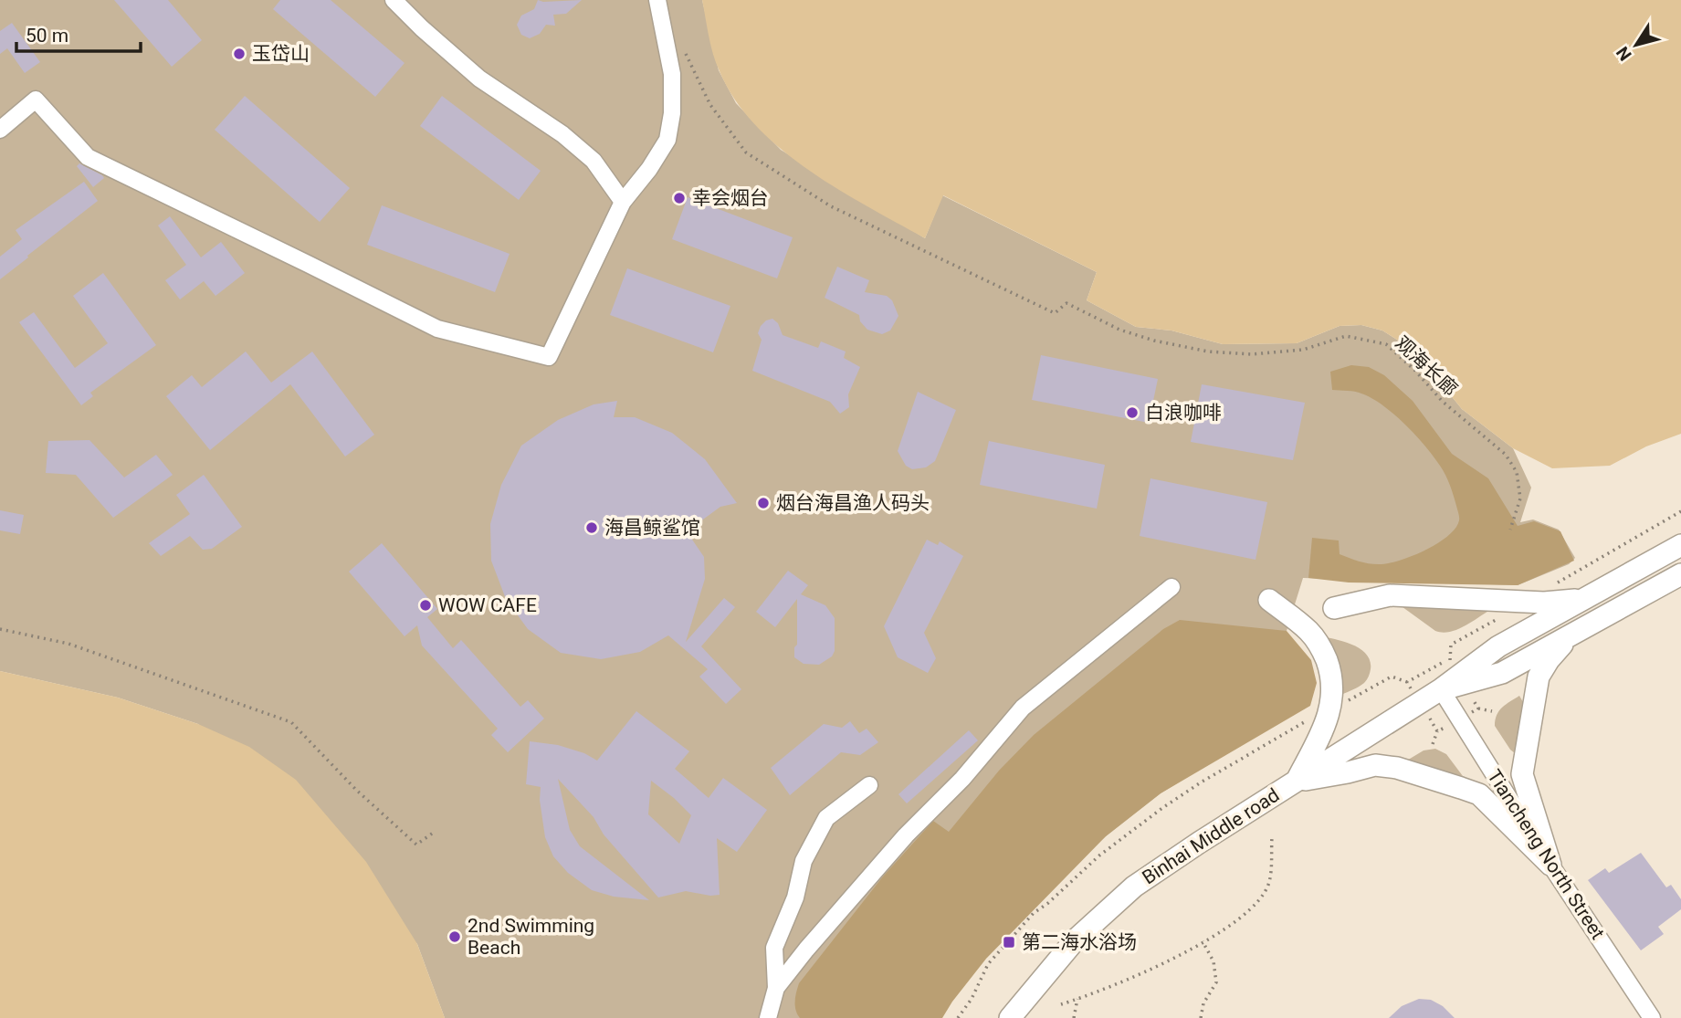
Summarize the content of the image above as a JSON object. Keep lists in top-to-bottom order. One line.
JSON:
{"streets":{"main road":["Binhai Middle road"],"street":["Tiancheng North Street"],"path":["观海长廊"]},"crossings":[["Binhai Middle road","Tiancheng North Street"]],"places":{"other":["玉岱山","幸会烟台","白浪咖啡","烟台海昌渔人码头","海昌鲸鲨馆","WOW CAFE","2nd Swimming Beach"],"transit":["第二海水浴场"]},"scale_bar":"50 m","north":"bottom left"}
